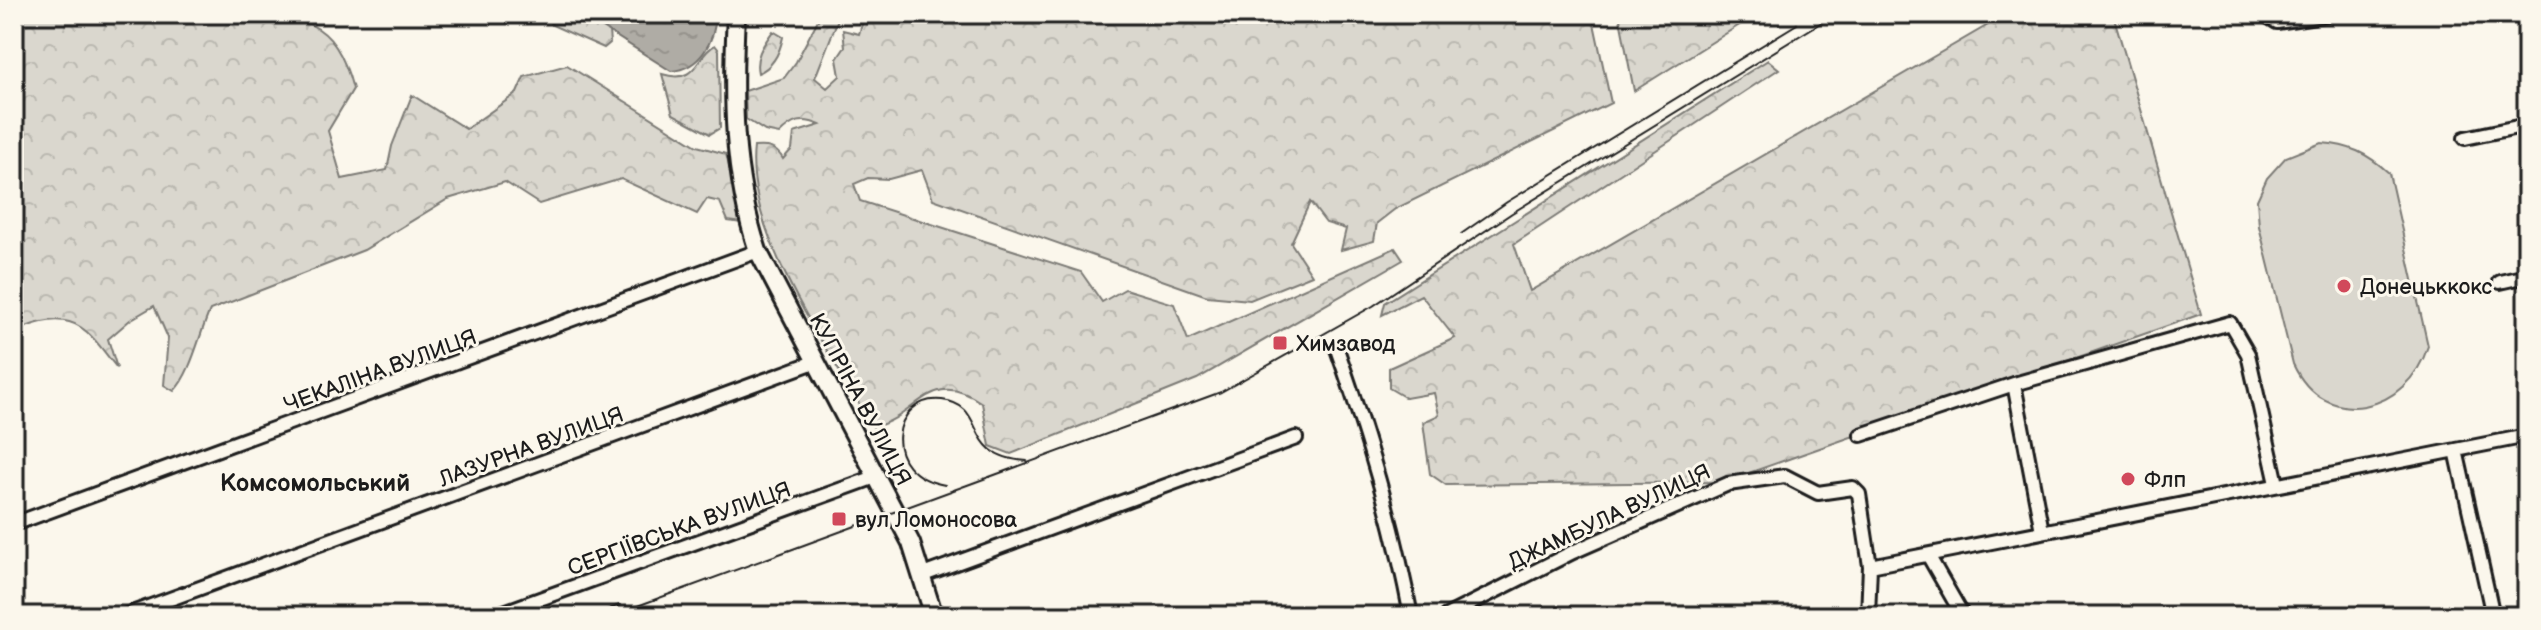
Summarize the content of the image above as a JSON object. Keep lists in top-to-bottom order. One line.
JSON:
{"streets":{"main road":["КУПРІНА ВУЛИЦЯ"],"street":["ЧЕКАЛІНА ВУЛИЦЯ","ЛАЗУРНА ВУЛИЦЯ","ДЖАМБУЛА ВУЛИЦЯ","СЕРГІЇВСЬКА ВУЛИЦЯ"]},"crossings":[["ЧЕКАЛІНА ВУЛИЦЯ","КУПРІНА ВУЛИЦЯ"],["КУПРІНА ВУЛИЦЯ","ЛАЗУРНА ВУЛИЦЯ"],["КУПРІНА ВУЛИЦЯ","СЕРГІЇВСЬКА ВУЛИЦЯ"]],"districts":["Комсомольський"],"places":{"other":["Донецьккокс","Флп"],"transit":["Химзавод","вул Ломоносова"]}}
